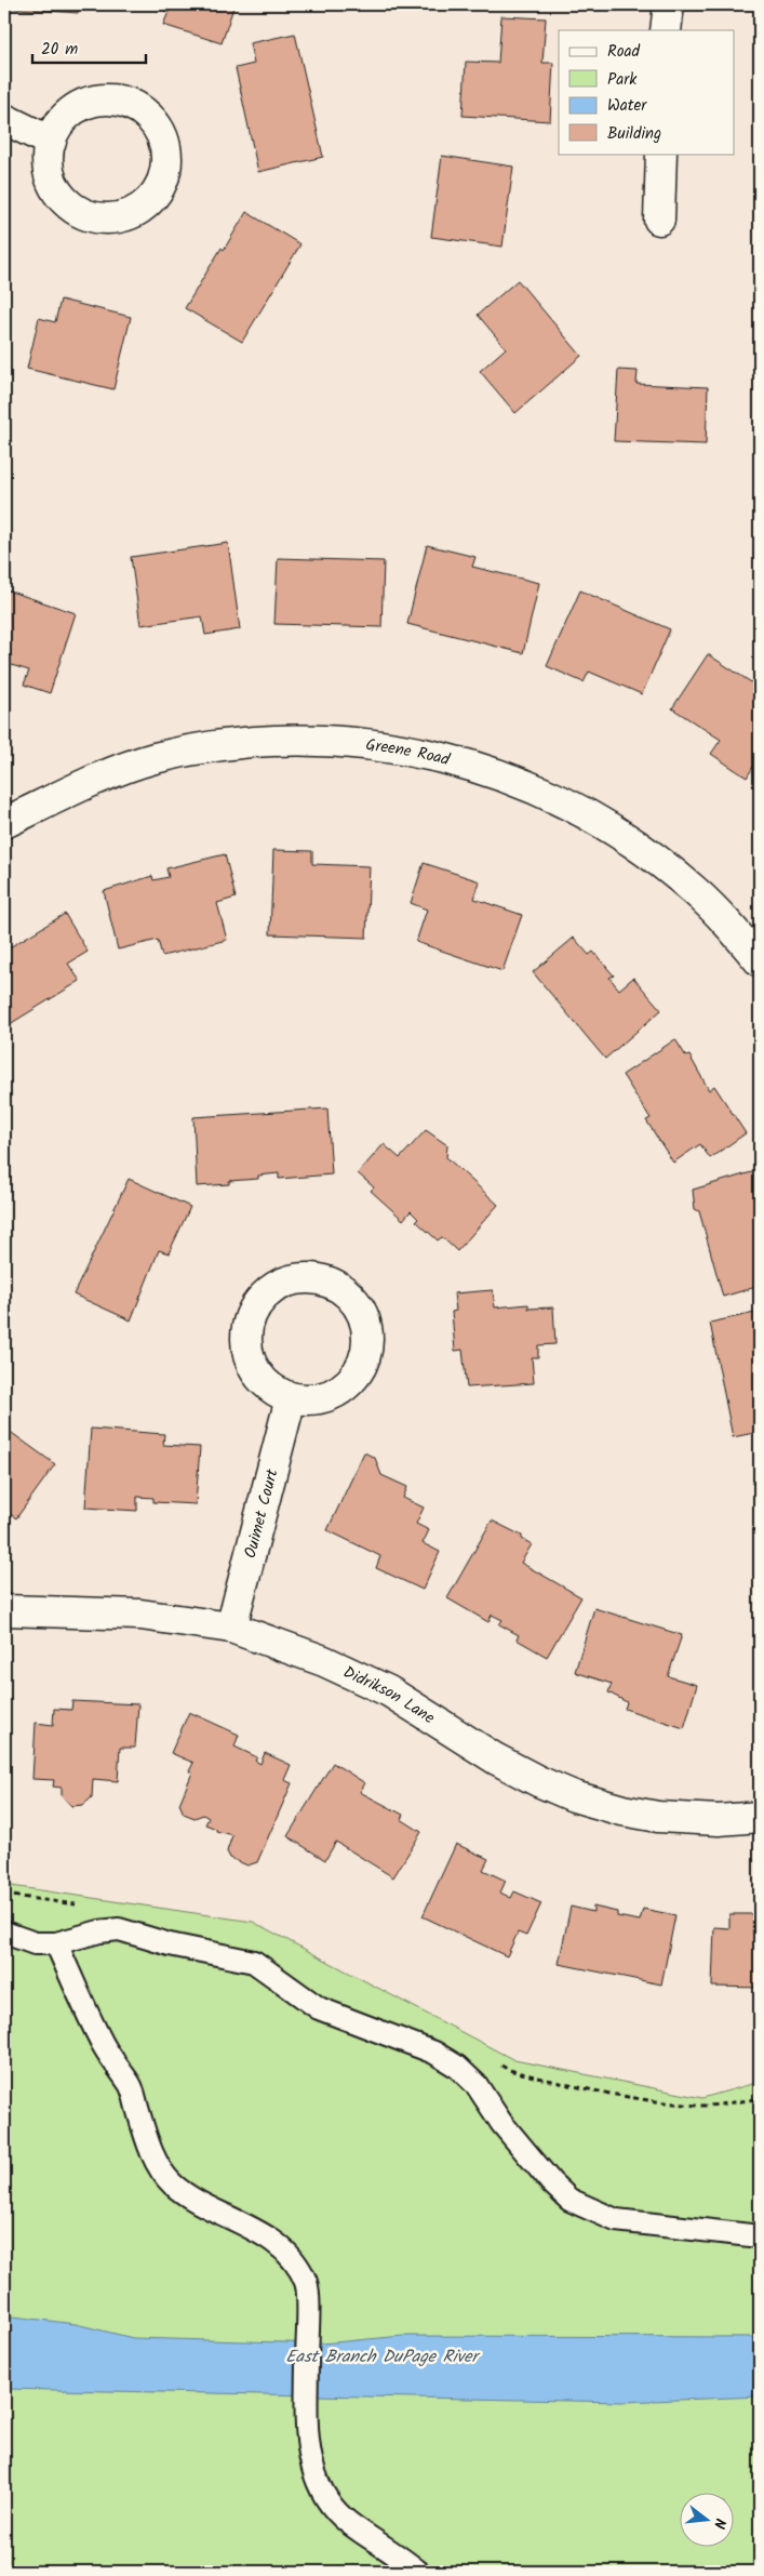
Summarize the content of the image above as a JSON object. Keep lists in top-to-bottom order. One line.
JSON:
{"streets":{"street":["Greene Road","Ouimet Court","Didrikson Lane"]},"crossings":[["Ouimet Court","Didrikson Lane"]],"water":["East Branch DuPage River"],"legend":["Road","Park","Water","Building"],"scale_bar":"20 m","north":"right"}
